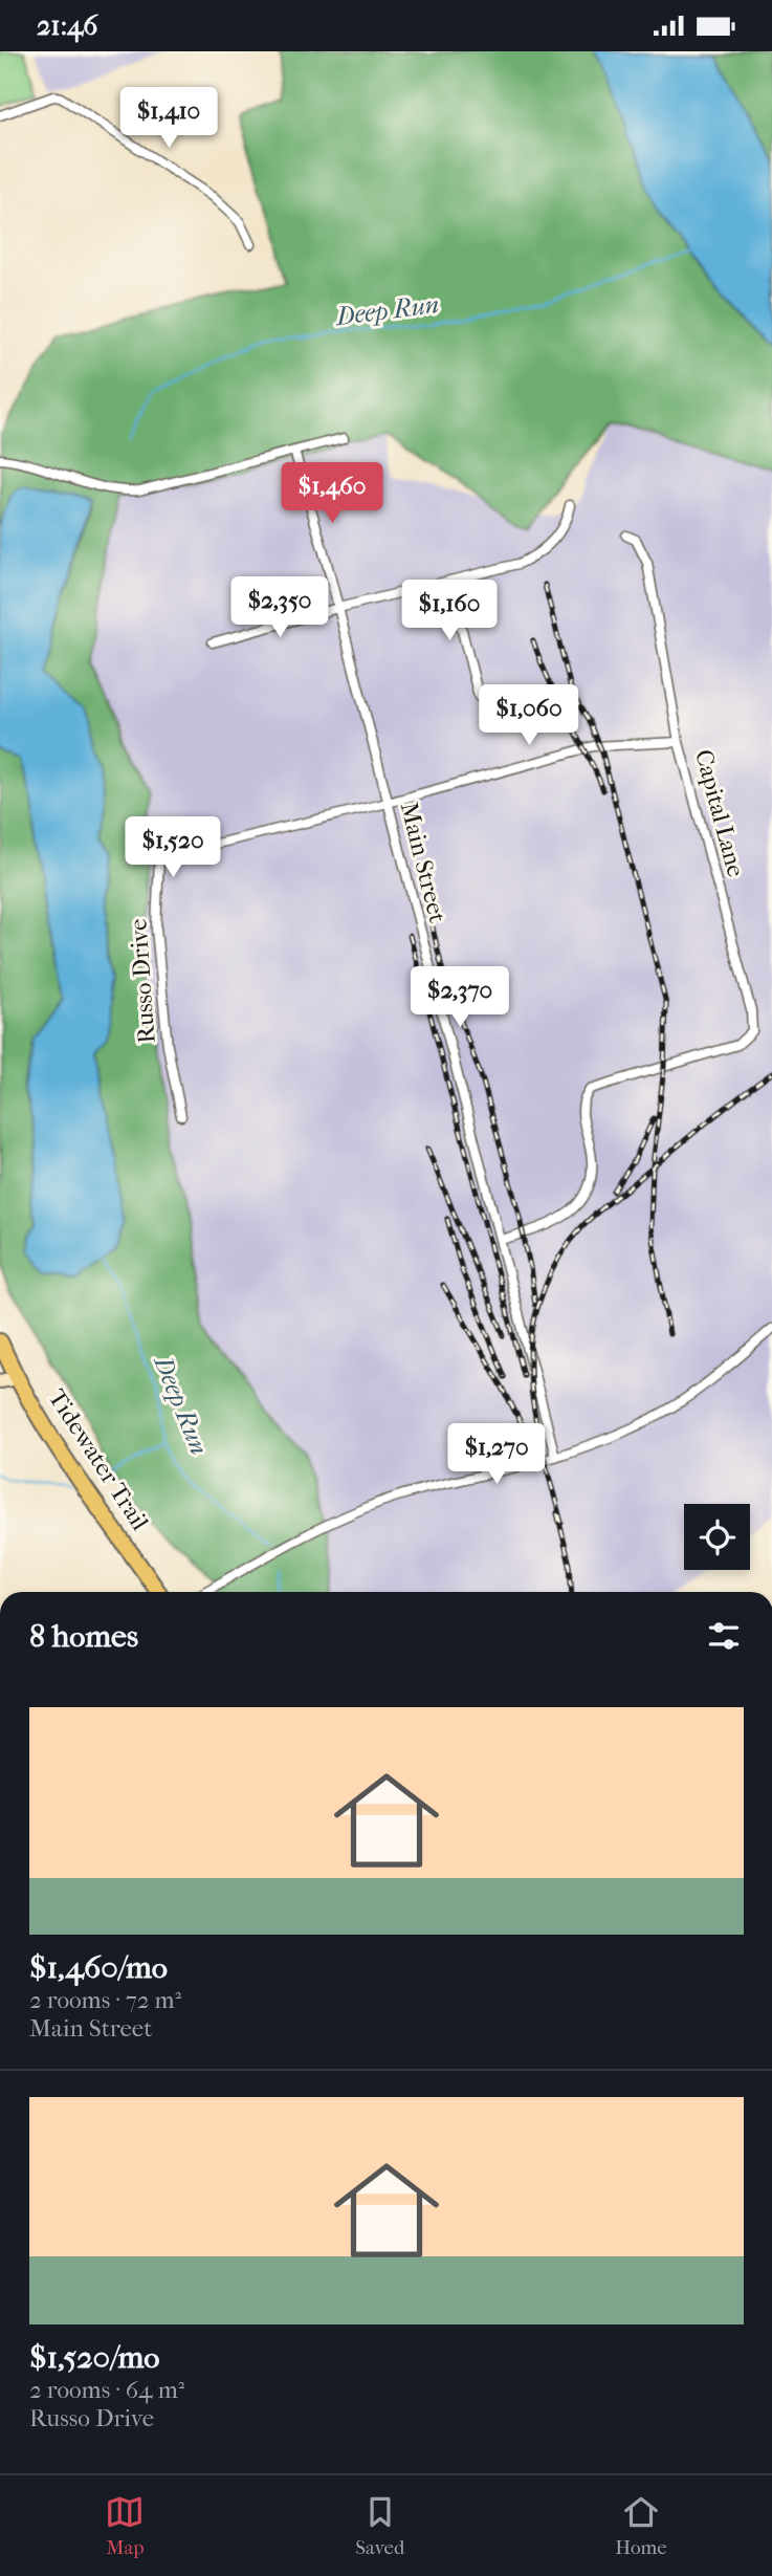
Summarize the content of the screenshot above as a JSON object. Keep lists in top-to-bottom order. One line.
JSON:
{"streets":{"main road":["Tidewater Trail"],"street":["Capital Lane","Main Street","Russo Drive"]},"crossings":[["Capital Lane","Main Street"],["Main Street","Russo Drive"]],"water":["Deep Run"],"page":{"status":"21:46","price":["$1,410","$1,460","$2,350","$1,160","$1,060","$1,520","$2,370","$1,270"],"heading":"8 homes","list":[{"name":"$1,460/mo","note":"2 rooms · 72 m² · Main Street"},{"name":"$1,520/mo","note":"2 rooms · 64 m² · Russo Drive"}],"tabs":["Map","Saved","Home"]}}
